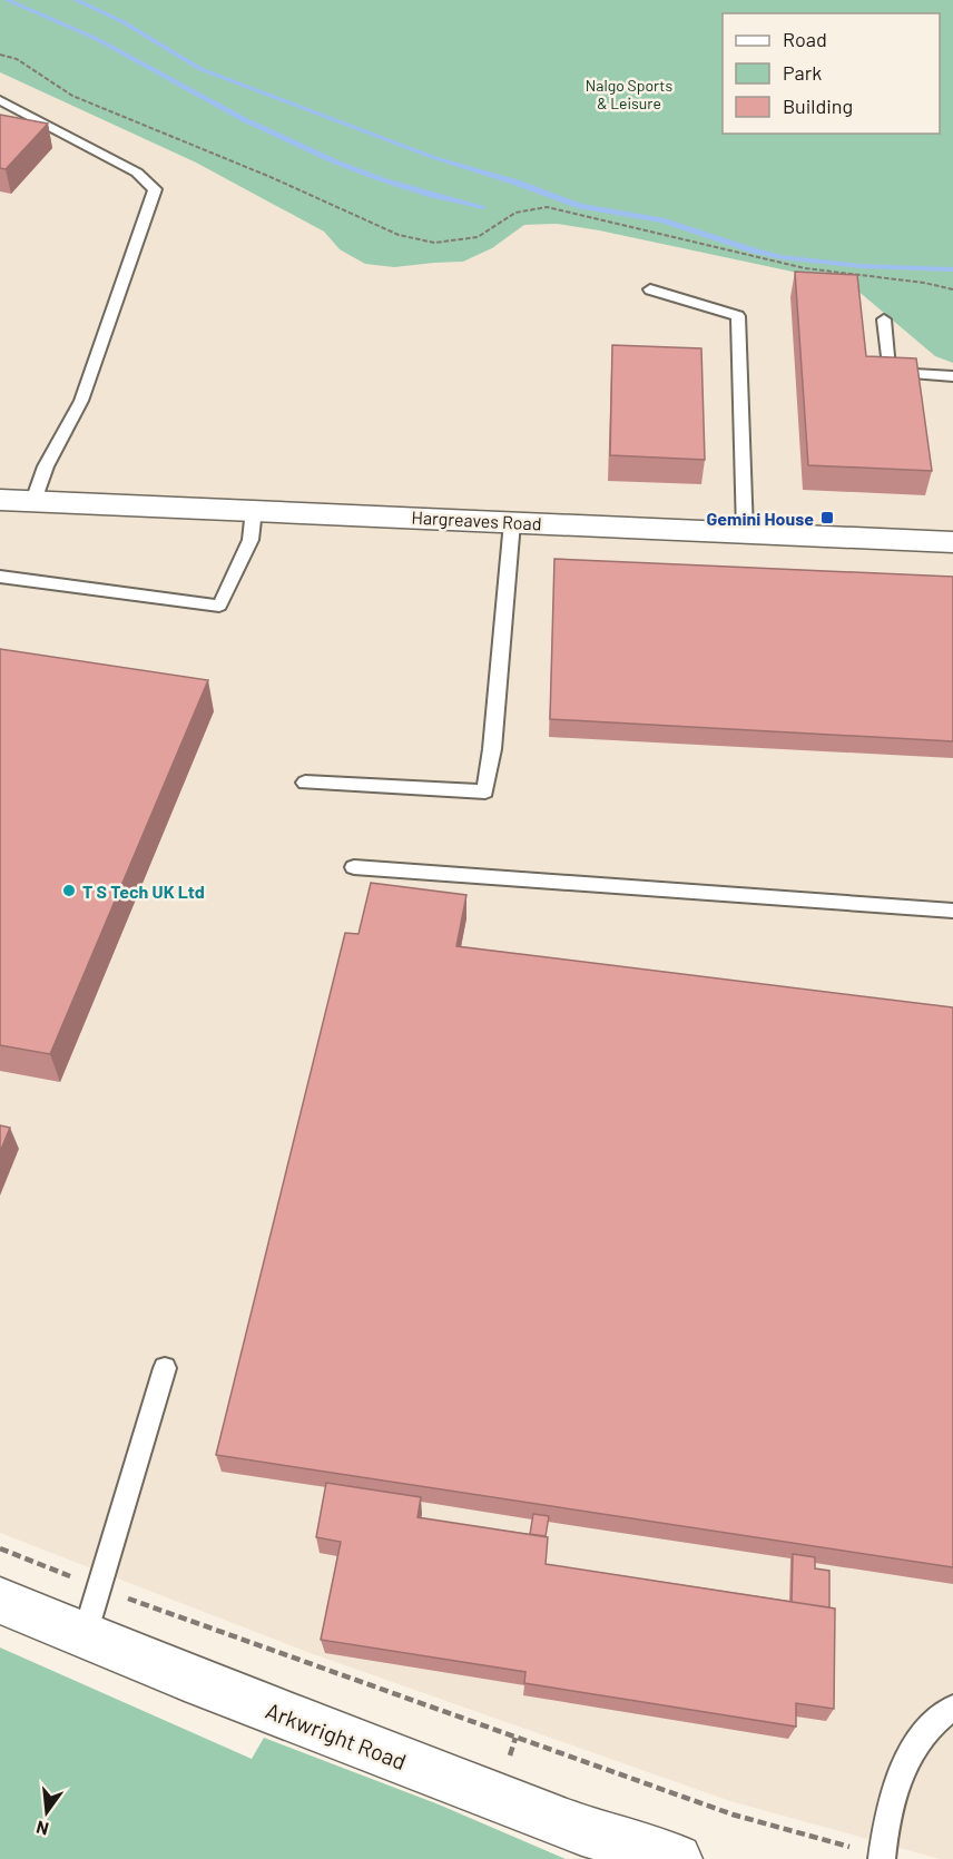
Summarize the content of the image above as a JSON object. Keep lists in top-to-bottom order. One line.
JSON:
{"streets":{"street":["Hargreaves Road","Arkwright Road"]},"parks":["Nalgo Sports & Leisure"],"places":{"transit":["Gemini House"],"other":["T S Tech UK Ltd"]},"legend":["Road","Park","Building"],"north":"bottom"}
